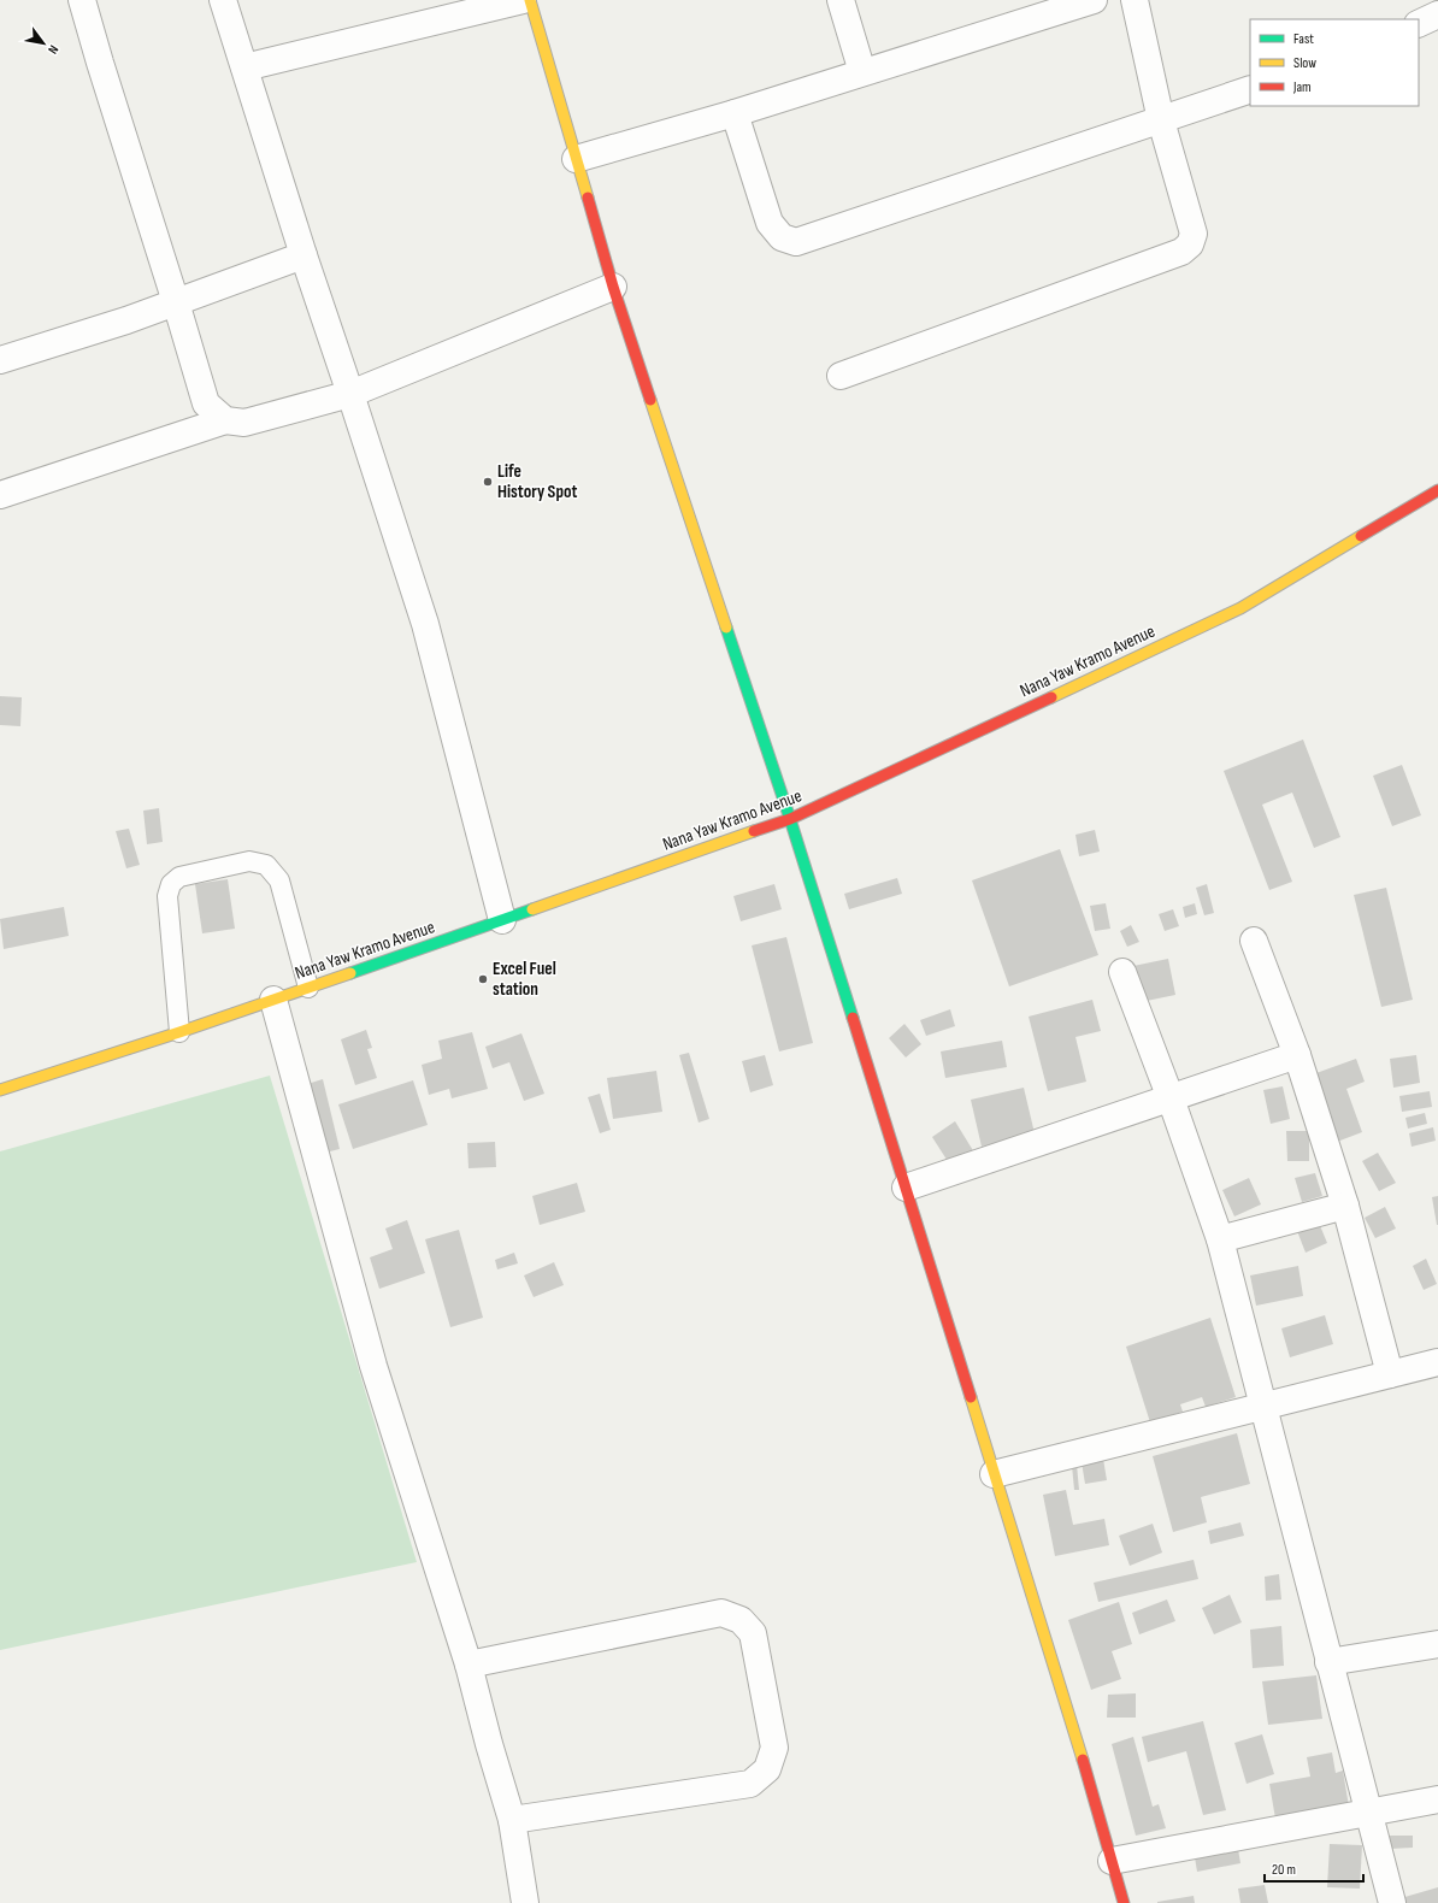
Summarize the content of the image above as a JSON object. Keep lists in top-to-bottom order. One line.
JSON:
{"streets":{"street":["Nana Yaw Kramo Avenue"]},"places":["Life History Spot","Excel Fuel station"],"legend":["Fast","Slow","Jam"],"scale_bar":"20 m","north":"bottom right"}
